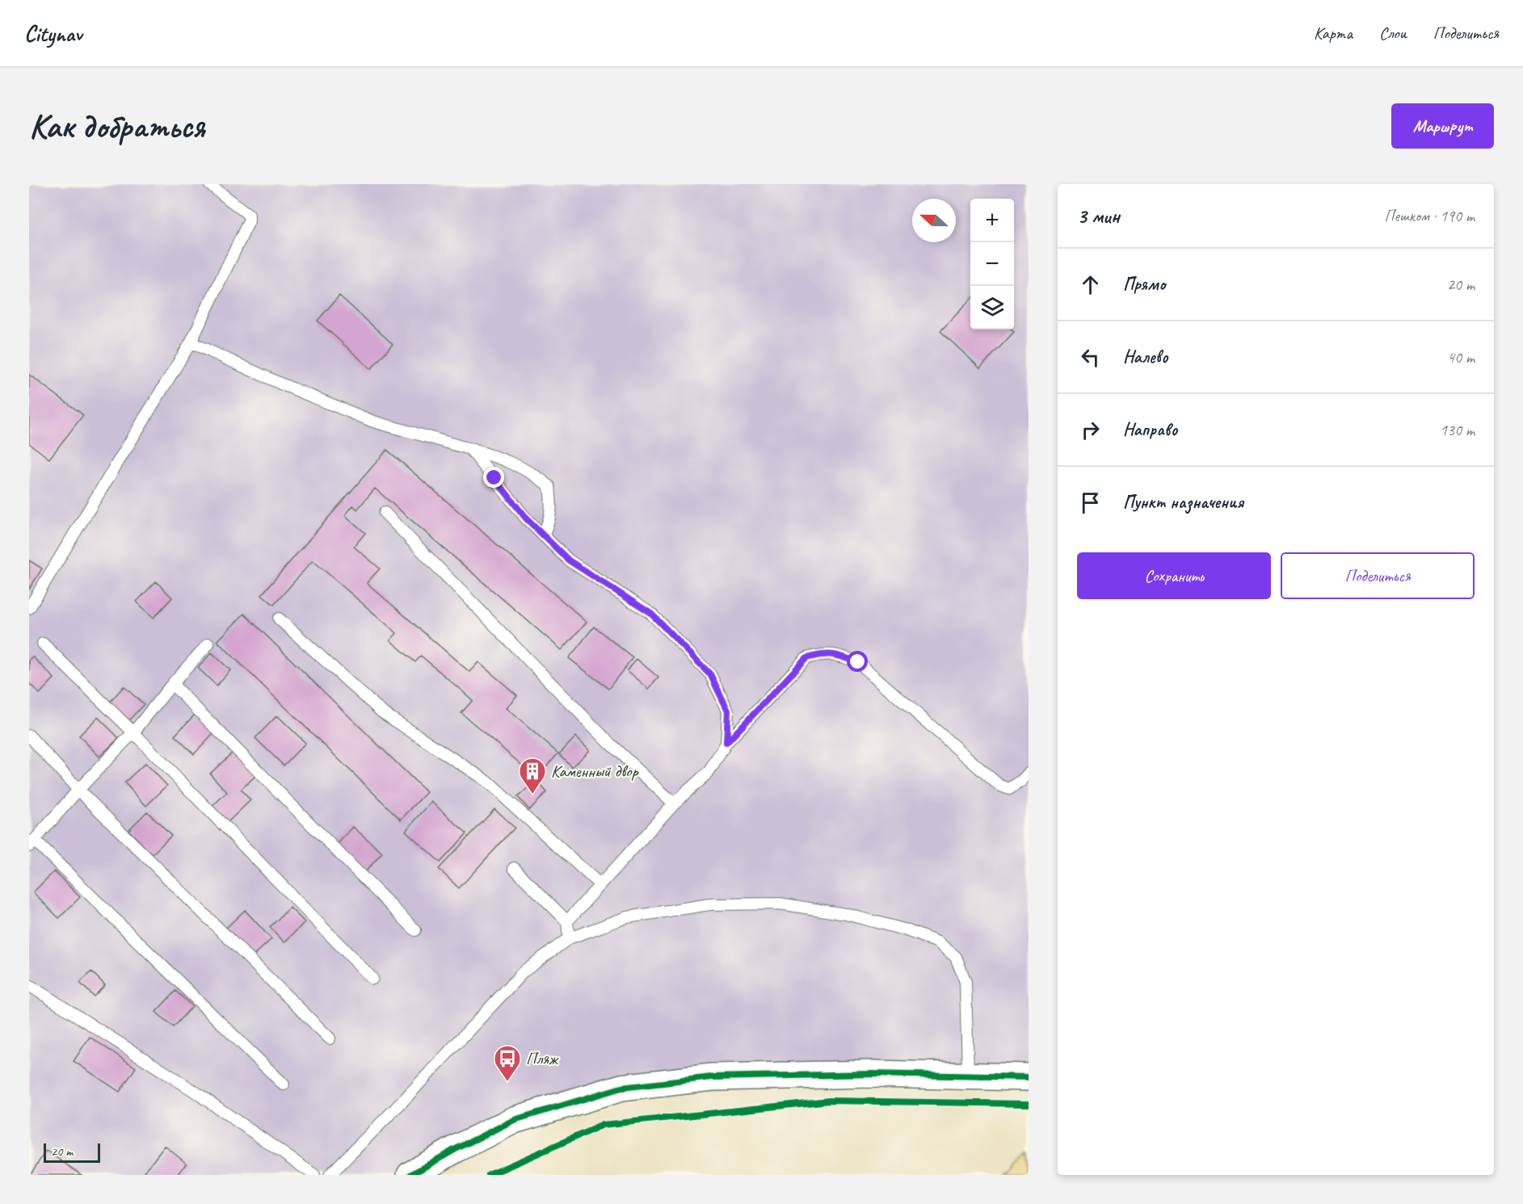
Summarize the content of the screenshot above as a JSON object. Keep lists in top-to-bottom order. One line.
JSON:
{"places":{"building":["Каменный двор"],"bus stop":["Пляж"]},"scale_bar":"20 m","north":"left","page":{"header":"Citynav","nav":["Карта","Слои","Поделиться"],"buttons":["Маршрут",["Сохранить","Поделиться"]],"title":"Как добраться","heading":["3 мин","Пешком · 190 m"],"map_buttons":["+","−"],"list":[["Прямо","20 m"],["Налево","40 m"],["Направо","130 m"],"Пункт назначения"],"scale":"20 m"}}
